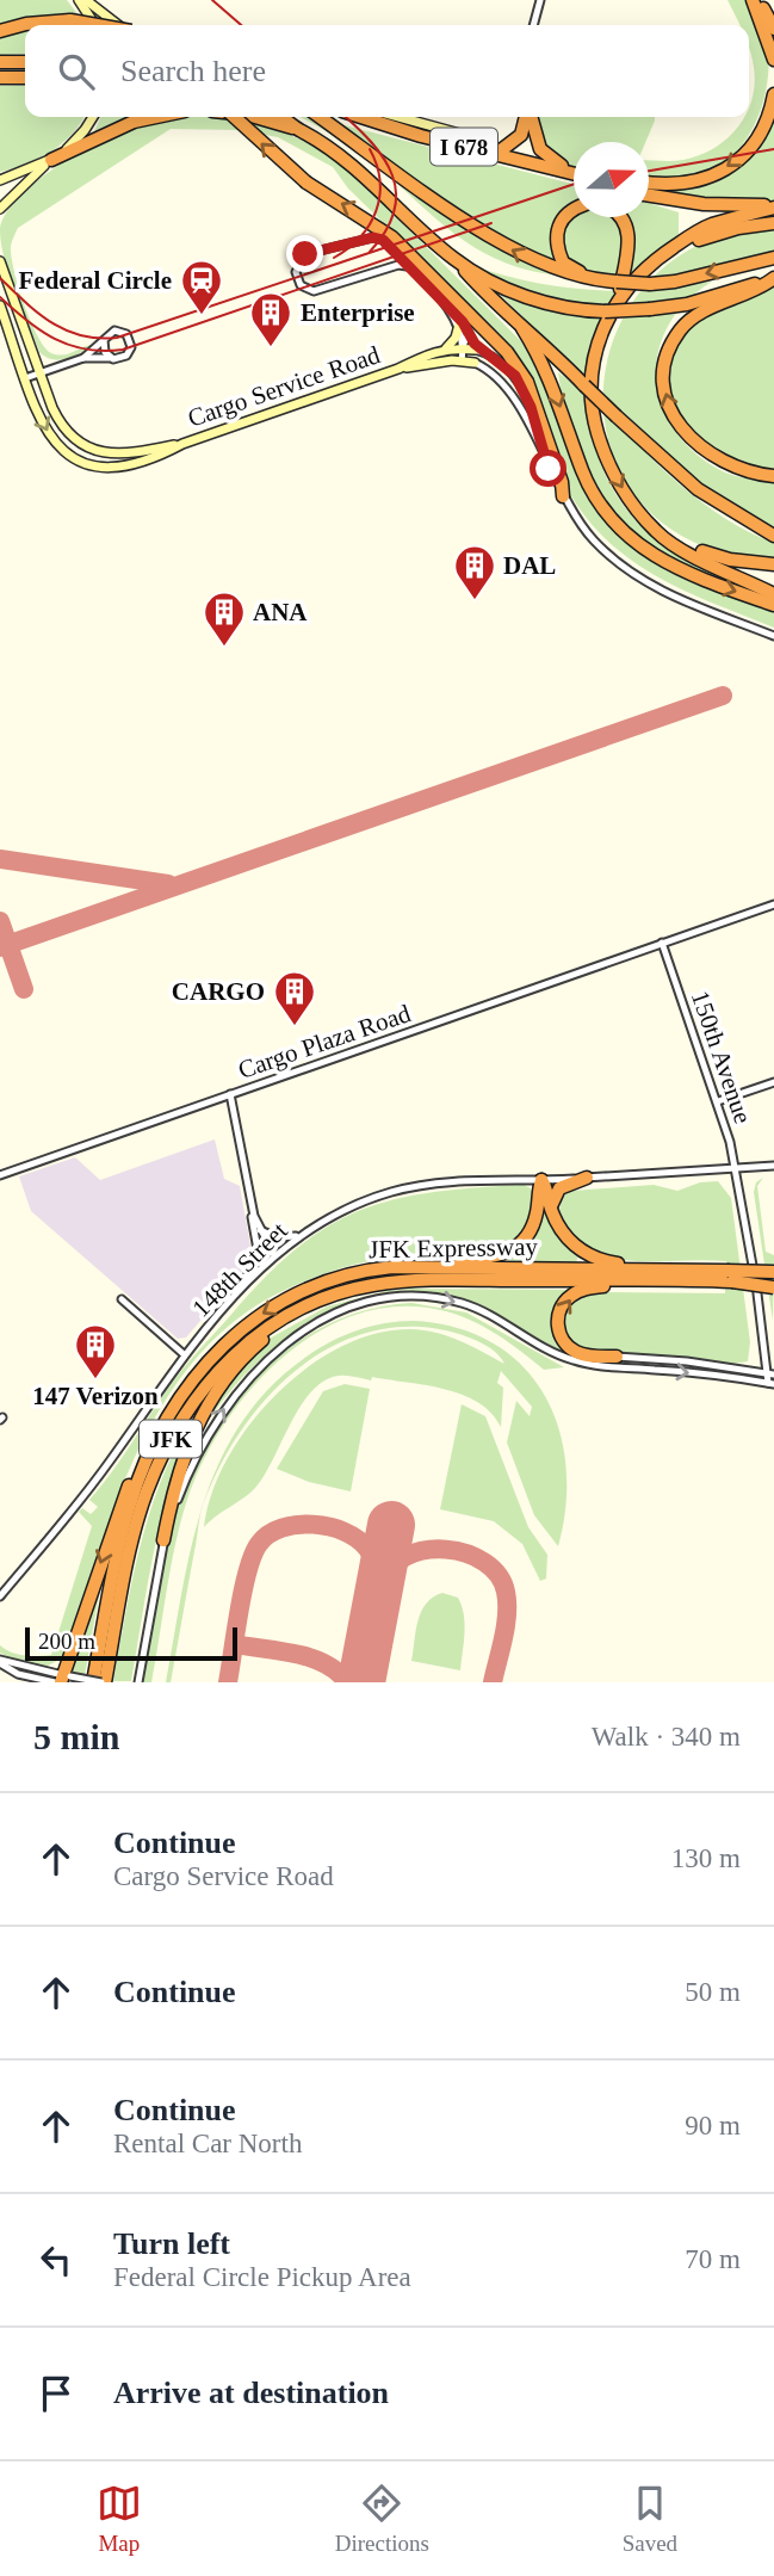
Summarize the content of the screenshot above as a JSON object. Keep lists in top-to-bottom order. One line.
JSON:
{"streets":{"highway":["I 678","JFK Expressway","JFK"],"street":["Cargo Service Road","Cargo Plaza Road","150th Avenue","148th Street"]},"crossings":[["Cargo Plaza Road","150th Avenue"],["150th Avenue","148th Street"]],"places":{"station":["Federal Circle"],"building":["Enterprise","DAL","ANA","CARGO","147 Verizon"]},"scale_bar":"200 m","north":"right","page":{"search":"Search here","scale":"200 m","heading":["5 min","Walk · 340 m"],"list":[["Continue","Cargo Service Road","130 m"],["Continue","50 m"],["Continue","Rental Car North","90 m"],["Turn left","Federal Circle Pickup Area","70 m"],"Arrive at destination"],"nav":["Map","Directions","Saved"]}}
